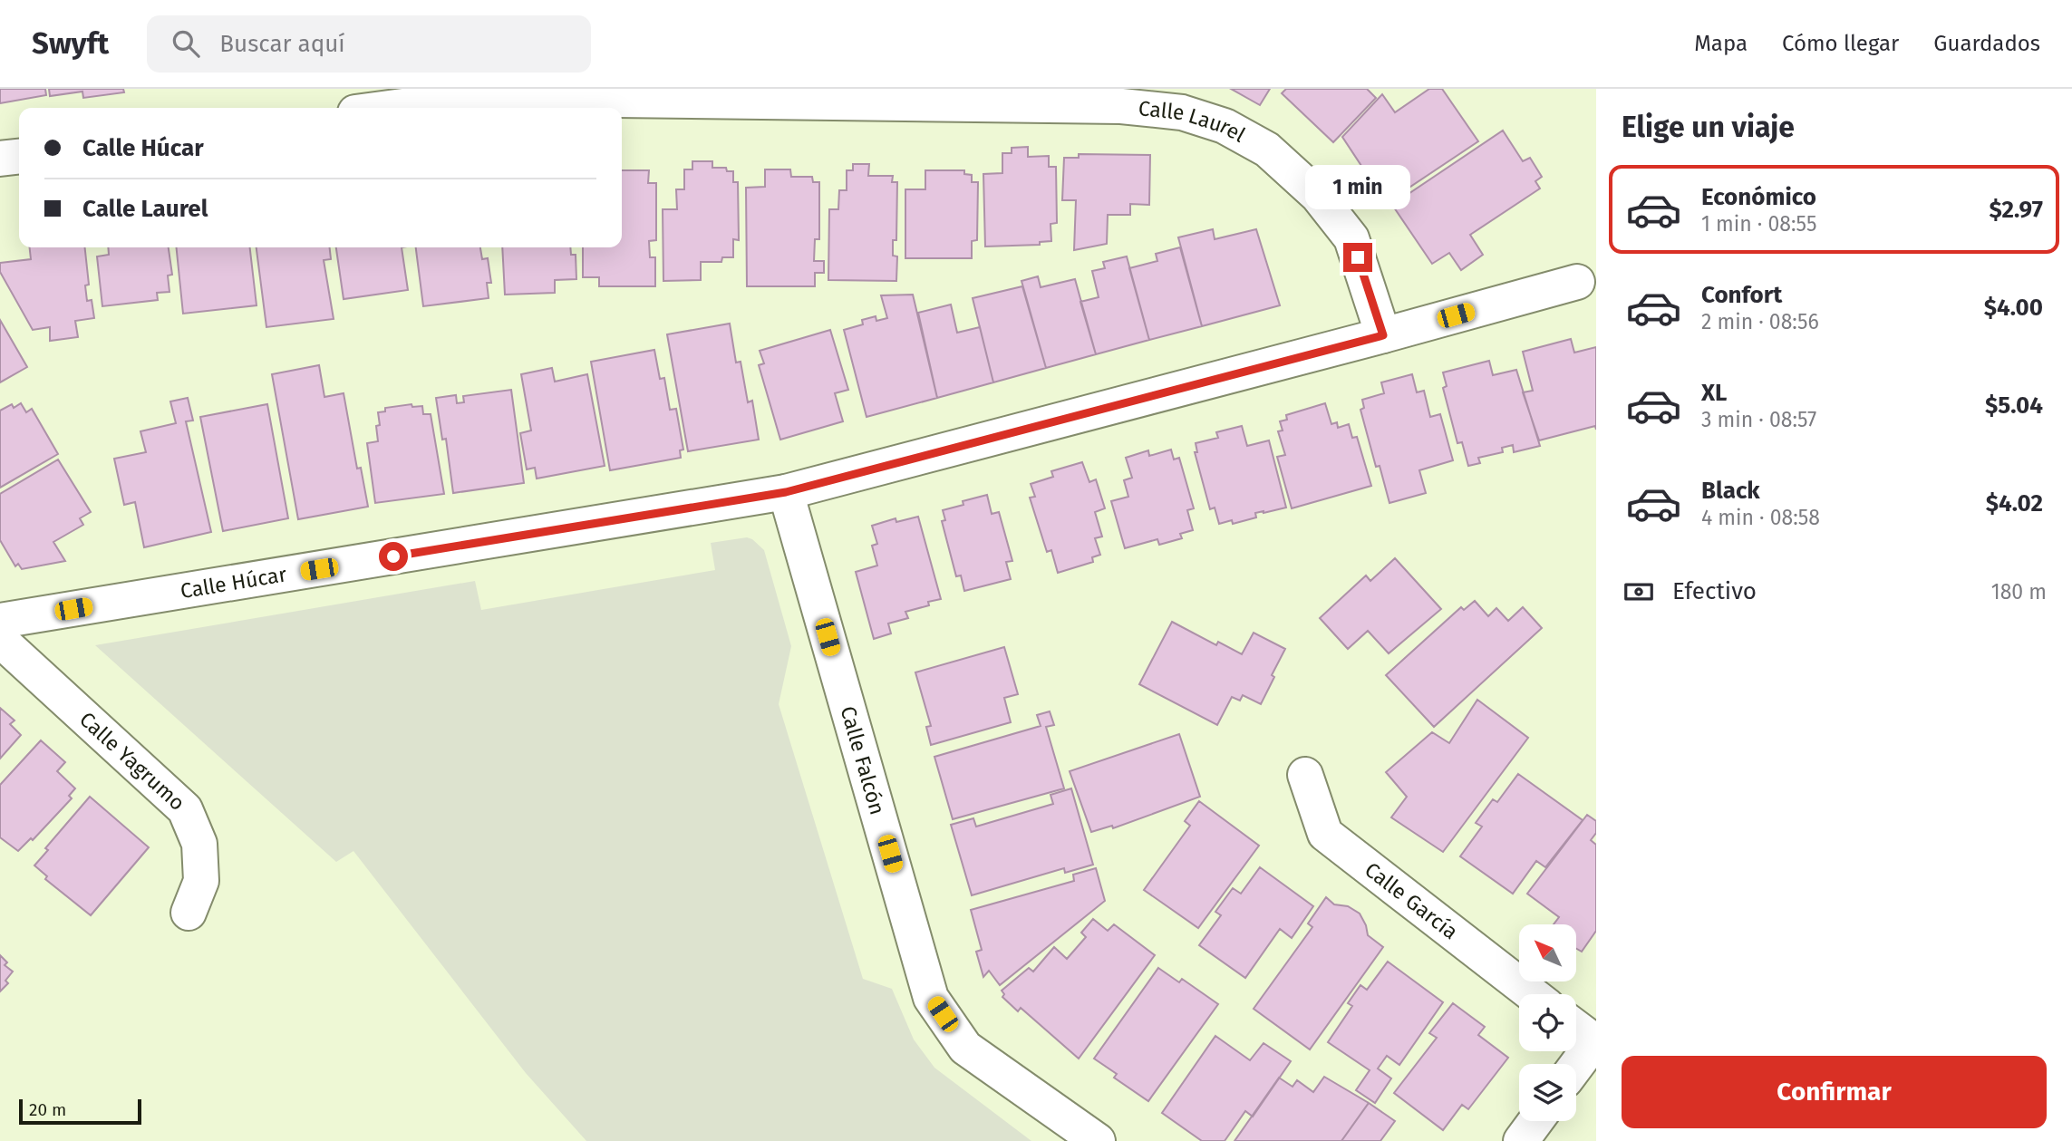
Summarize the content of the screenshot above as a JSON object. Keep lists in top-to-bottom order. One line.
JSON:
{"streets":{"street":["Calle Laurel","Calle Húcar","Calle Falcón","Calle Yagrumo","Calle García"]},"crossings":[["Calle Laurel","Calle Húcar"],["Calle Húcar","Calle Falcón"]],"scale_bar":"20 m","north":"top left","page":{"header":"Swyft","search":"Buscar aquí","nav":["Mapa","Cómo llegar","Guardados"],"heading":"Elige un viaje","banner":["Calle Húcar","Calle Laurel"],"bubble":"1 min","list":[{"name":"Económico","note":"1 min · 08:55","value":"$2.97"},{"name":"Confort","note":"2 min · 08:56","value":"$4.00"},{"name":"XL","note":"3 min · 08:57","value":"$5.04"},{"name":"Black","note":"4 min · 08:58","value":"$4.02"}],"pay":["Efectivo","180 m"],"buttons":"Confirmar","scale":"20 m"}}
